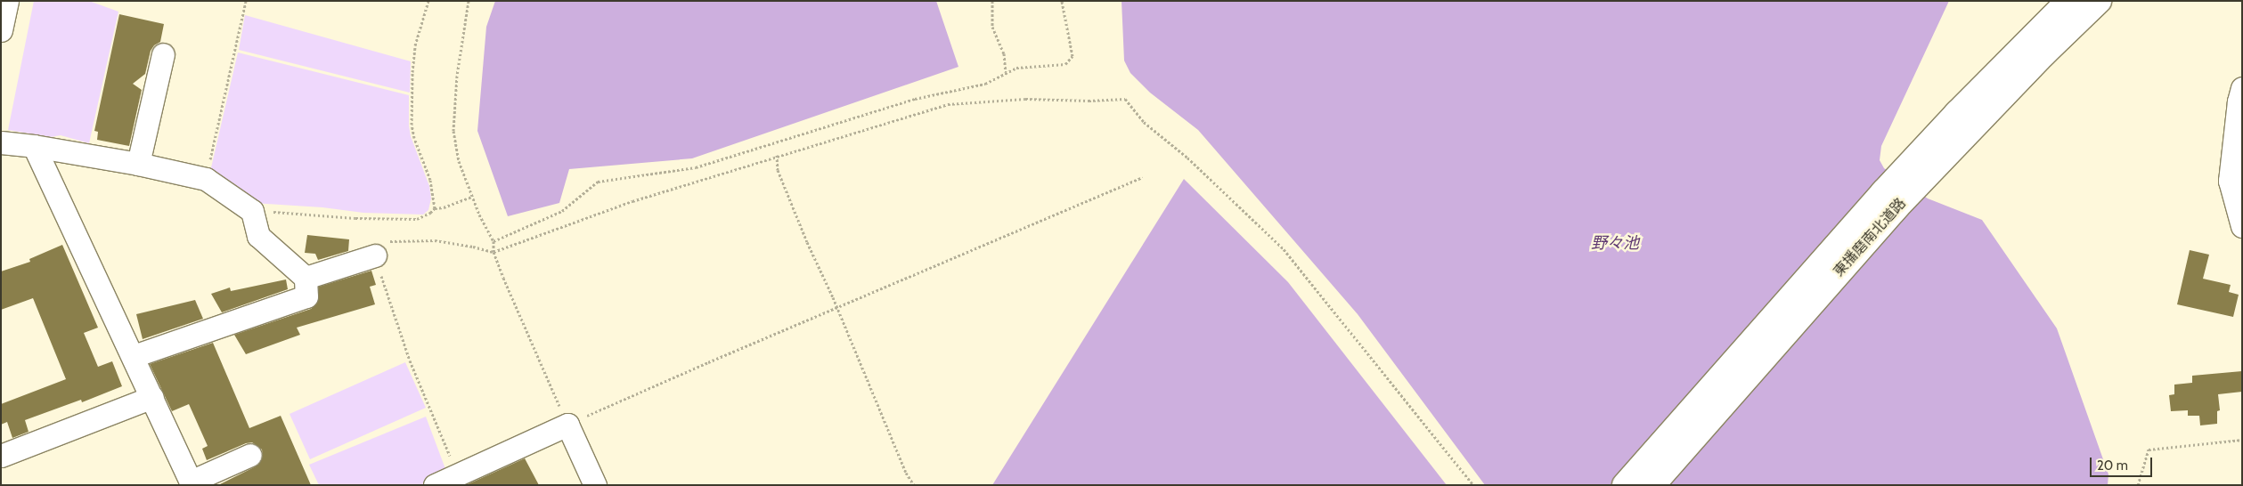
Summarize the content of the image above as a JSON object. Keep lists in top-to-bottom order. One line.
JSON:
{"streets":{"highway":["東播磨南北道路"]},"water":["野々池"],"scale_bar":"20 m"}
